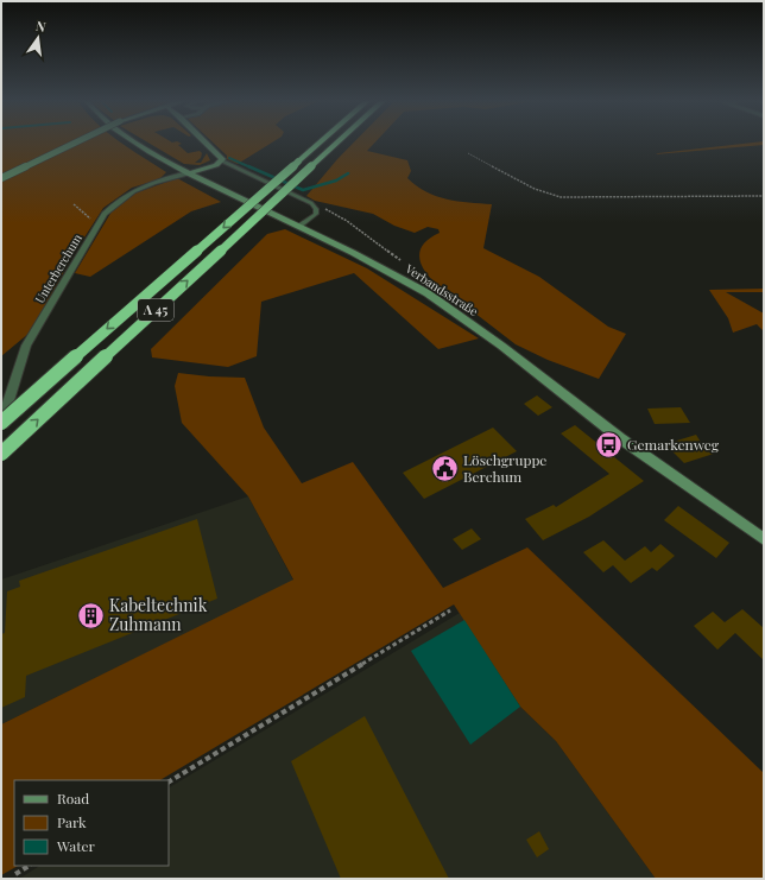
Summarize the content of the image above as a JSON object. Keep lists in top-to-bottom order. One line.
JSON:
{"streets":{"highway":["A 45"],"main road":["Verbandsstraße"],"street":["Unterberchum"]},"crossings":[["Unterberchum","Verbandsstraße"],["Unterberchum","A 45"]],"places":{"bus stop":["Gemarkenweg"],"public building":["Löschgruppe Berchum"],"building":["Kabeltechnik Zuhmann"]},"legend":["Road","Park","Water"],"north":"top"}
